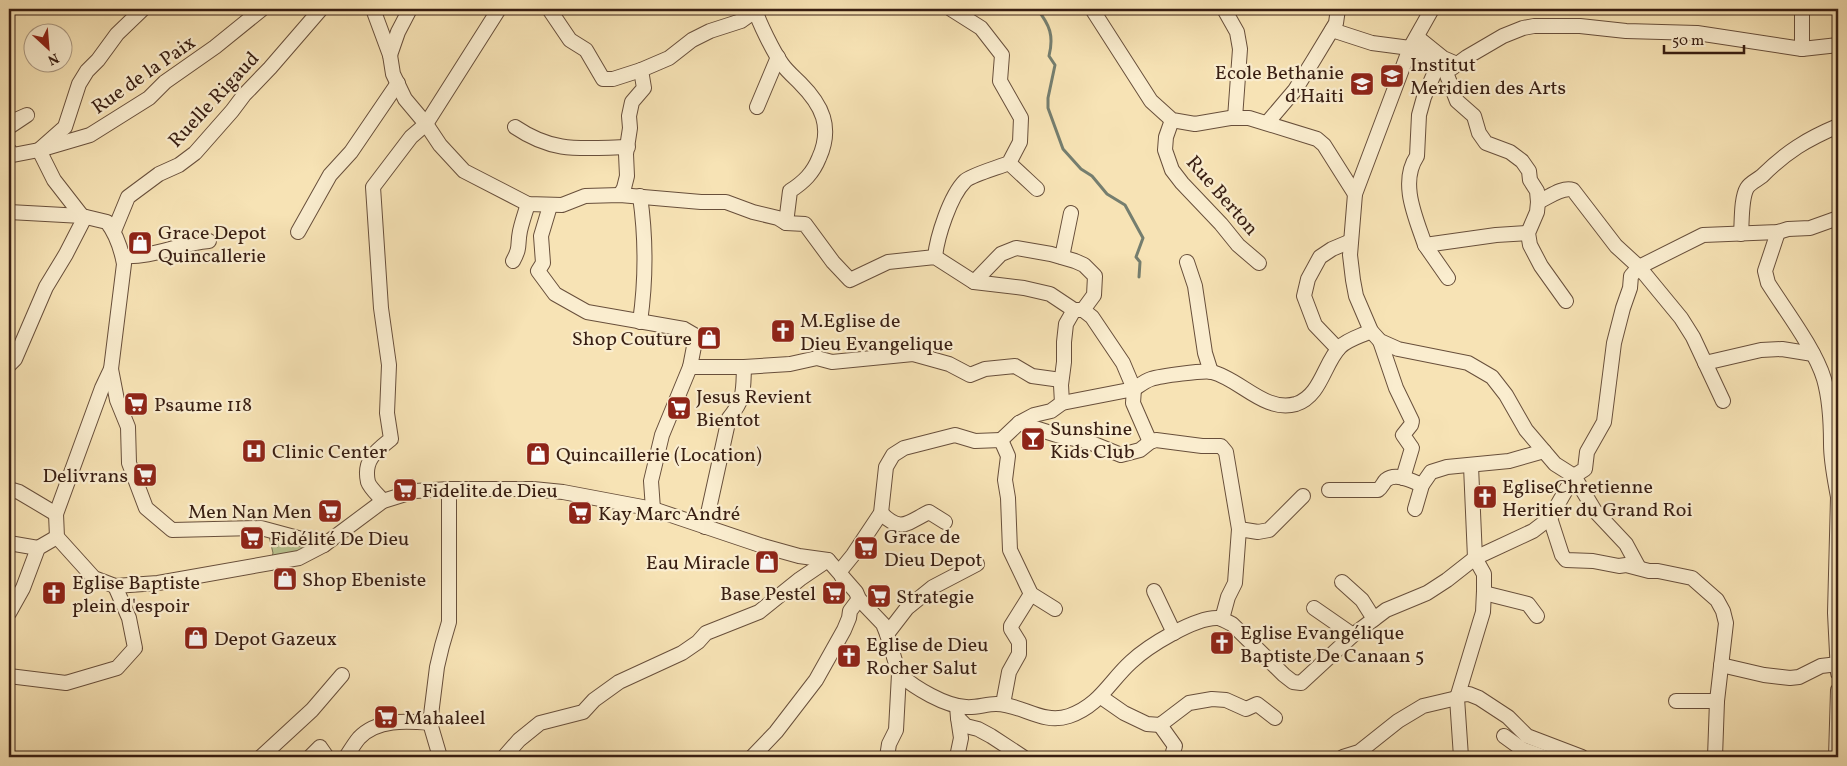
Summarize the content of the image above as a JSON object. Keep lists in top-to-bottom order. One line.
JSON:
{"streets":{"street":["Rue de la Paix","Ruelle Rigaud","Rue Berton"]},"places":{"school or university":["Institut Meridien des Arts","Ecole Bethanie d'Haiti"],"shop":["Grace Depot Quincallerie","Shop Couture","Quincaillerie (Location)","Eau Miracle","Shop Ebeniste","Depot Gazeux"],"church":["M.Eglise de Dieu Evangelique","EgliseChretienne Heritier du Grand Roi","Eglise Baptiste plein d'espoir","Eglise Evangélique Baptiste De Canaan 5","Eglise de Dieu Rocher Salut"],"supermarket":["Psaume 118","Jesus Revient Bientot","Delivrans","Fidelite de Dieu","Men Nan Men","Kay Marc André","Fidélité De Dieu","Grace de Dieu Depot","Base Pestel","Strategie","Mahaleel"],"bar":["Sunshine Kids Club"],"hospital":["Clinic Center"]},"scale_bar":"50 m","north":"bottom right"}
